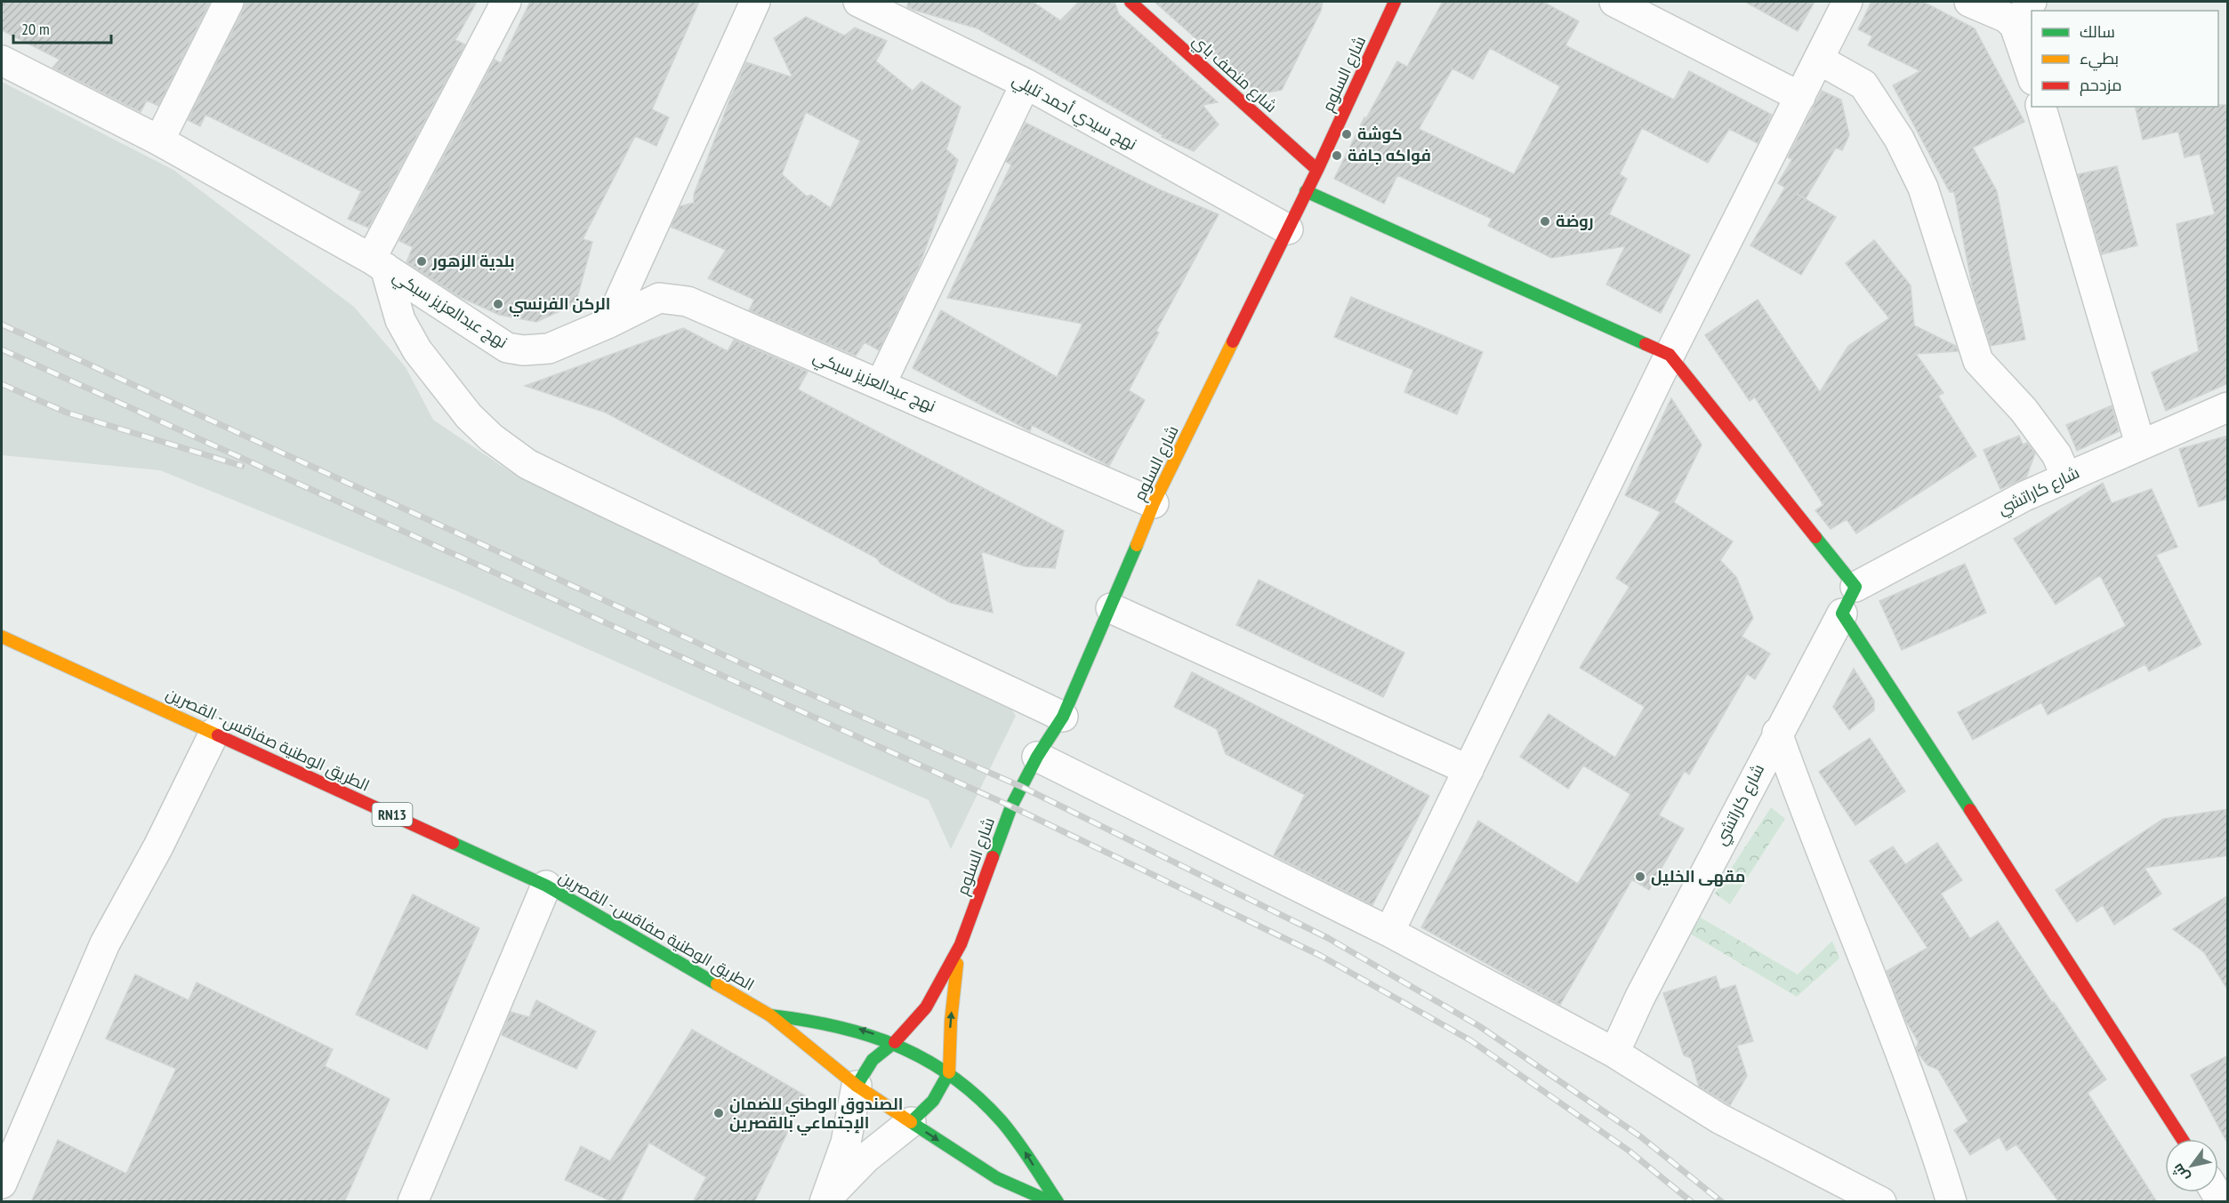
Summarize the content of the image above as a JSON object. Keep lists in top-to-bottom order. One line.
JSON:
{"streets":{"street":["شارع منصف باي","شارع السلوم","نهج سيدي أحمد تليلي","نهج عبدالعزيز سبكي","شارع كاراتشي","الطريق الوطنية صفاقس - القصرين","RN13"]},"crossings":[["شارع منصف باي","شارع السلوم"],["شارع السلوم","نهج سيدي أحمد تليلي"],["شارع السلوم","نهج عبدالعزيز سبكي"],["شارع السلوم","الطريق الوطنية صفاقس - القصرين"]],"places":["كوشة","فواكه جافة","روضة","بلدية الزهور","الركن الفرنسي","مقهى الخليل","الصندوق الوطني للضمان الإجتماعي بالقصرين"],"legend":["سالك","بطيء","مزدحم"],"scale_bar":"20 m","north":"bottom left"}
